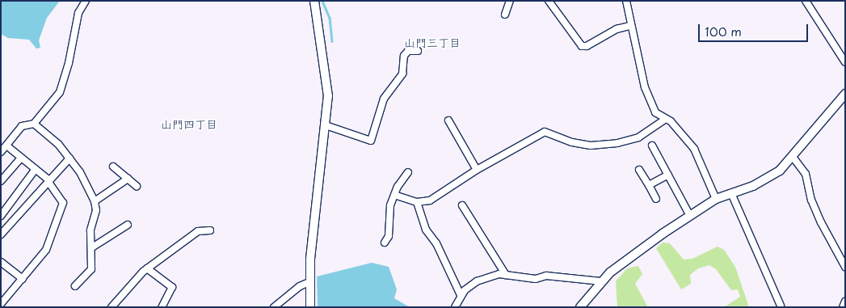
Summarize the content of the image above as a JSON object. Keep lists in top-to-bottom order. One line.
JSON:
{"districts":["山門三丁目","山門四丁目"],"scale_bar":"100 m"}
